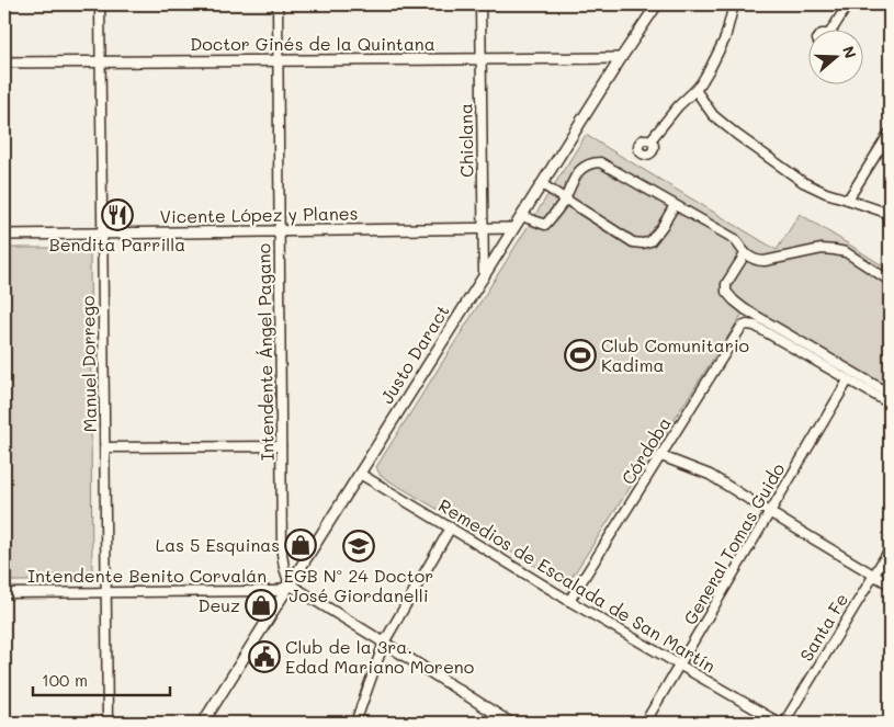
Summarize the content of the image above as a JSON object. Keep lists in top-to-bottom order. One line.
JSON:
{"streets":{"street":["Doctor Ginés de la Quintana","Chiclana","Vicente López y Planes","Intendente Ángel Pagano","Justo Daract","Manuel Dorrego","Córdoba","General Tomas Guido","Intendente Benito Corvalán","Remedios de Escalada de San Martín","Santa Fe"]},"crossings":[["Doctor Ginés de la Quintana","Chiclana"],["Doctor Ginés de la Quintana","Intendente Ángel Pagano"],["Doctor Ginés de la Quintana","Justo Daract"],["Doctor Ginés de la Quintana","Manuel Dorrego"],["Chiclana","Vicente López y Planes"],["Chiclana","Justo Daract"],["Vicente López y Planes","Intendente Ángel Pagano"],["Vicente López y Planes","Justo Daract"],["Vicente López y Planes","Manuel Dorrego"],["Intendente Ángel Pagano","Intendente Benito Corvalán"],["Justo Daract","Intendente Benito Corvalán"],["Justo Daract","Remedios de Escalada de San Martín"],["Manuel Dorrego","Intendente Benito Corvalán"],["Córdoba","General Tomas Guido"],["Córdoba","Remedios de Escalada de San Martín"],["General Tomas Guido","Remedios de Escalada de San Martín"]],"places":{"restaurant":["Bendita Parrilla"],"sports":["Club Comunitario Kadima"],"shop":["Las 5 Esquinas","Deuz"],"school or university":["EGB Nº 24 Doctor José Giordanelli"],"public building":["Club de la 3ra. Edad Mariano Moreno"]},"scale_bar":"100 m","north":"right"}
